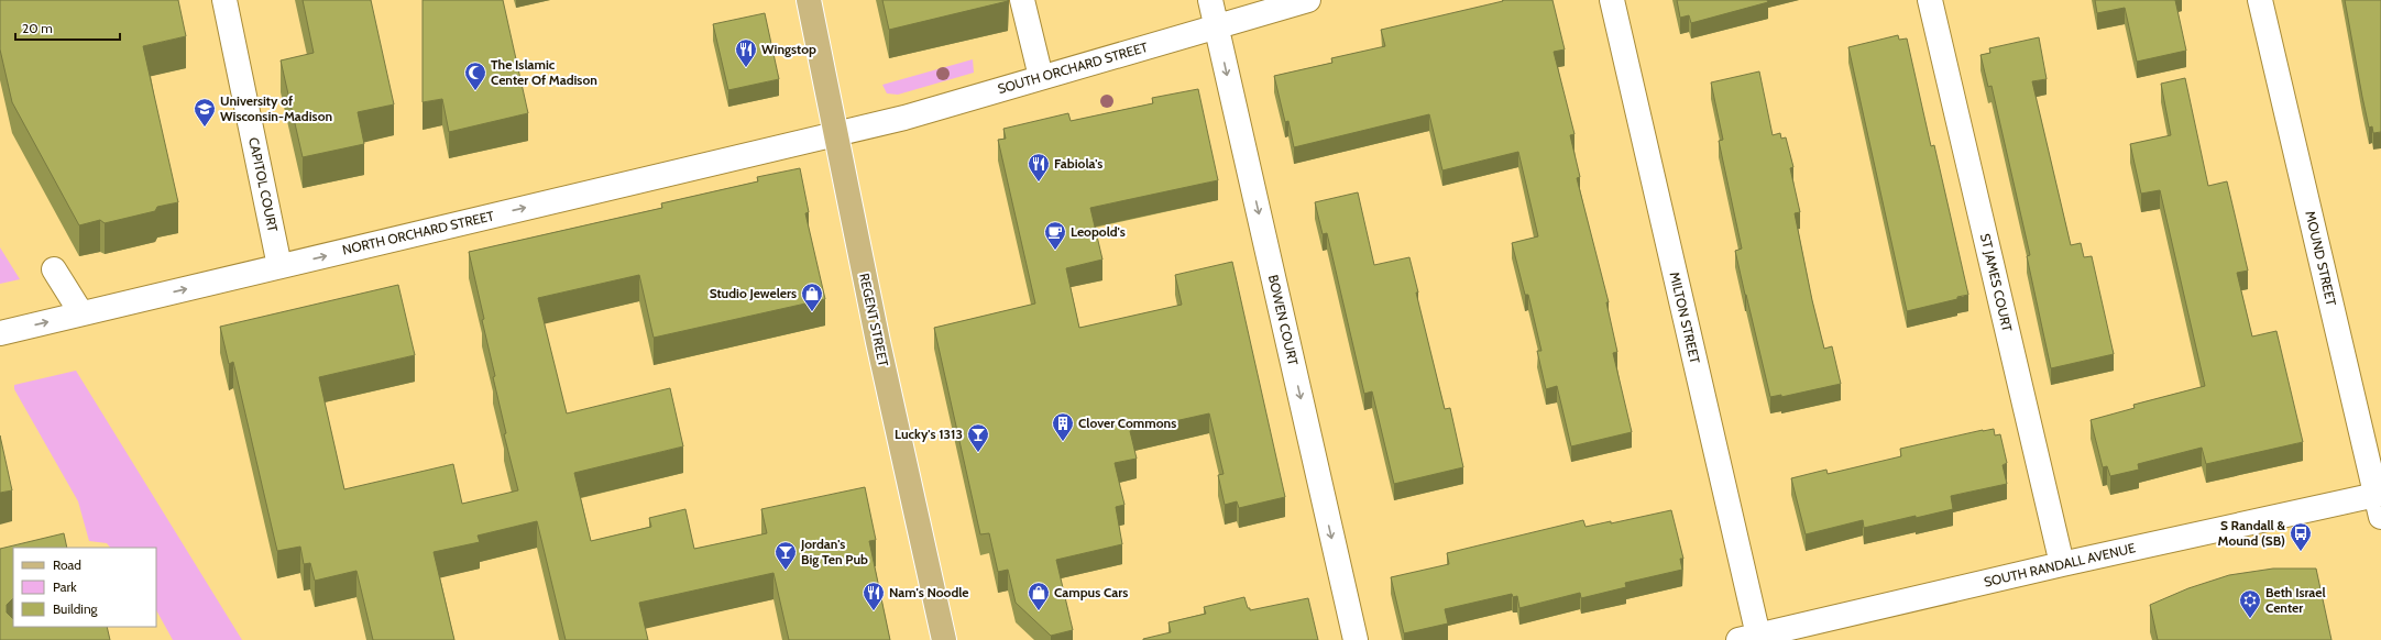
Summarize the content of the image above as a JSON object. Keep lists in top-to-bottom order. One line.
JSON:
{"streets":{"main road":["REGENT STREET"],"street":["SOUTH ORCHARD STREET","CAPITOL COURT","NORTH ORCHARD STREET","MOUND STREET","ST JAMES COURT","MILTON STREET","BOWEN COURT","SOUTH RANDALL AVENUE"]},"crossings":[["SOUTH ORCHARD STREET","NORTH ORCHARD STREET"],["SOUTH ORCHARD STREET","REGENT STREET"],["SOUTH ORCHARD STREET","BOWEN COURT"],["CAPITOL COURT","NORTH ORCHARD STREET"],["NORTH ORCHARD STREET","REGENT STREET"],["MOUND STREET","SOUTH RANDALL AVENUE"],["ST JAMES COURT","SOUTH RANDALL AVENUE"],["MILTON STREET","SOUTH RANDALL AVENUE"]],"one_way":["NORTH ORCHARD STREET","BOWEN COURT"],"places":{"restaurant":["Wingstop","Fabiola's","Nam's Noodle"],"mosque":["The Islamic Center Of Madison"],"school or university":["University of Wisconsin-Madison"],"cafe":["Leopold's"],"shop":["Studio Jewelers","Campus Cars"],"building":["Clover Commons"],"bar":["Lucky's 1313","Jordan's Big Ten Pub"],"bus stop":["S Randall & Mound (SB)"],"synagogue":["Beth Israel Center"]},"legend":["Road","Park","Building"],"scale_bar":"20 m"}
